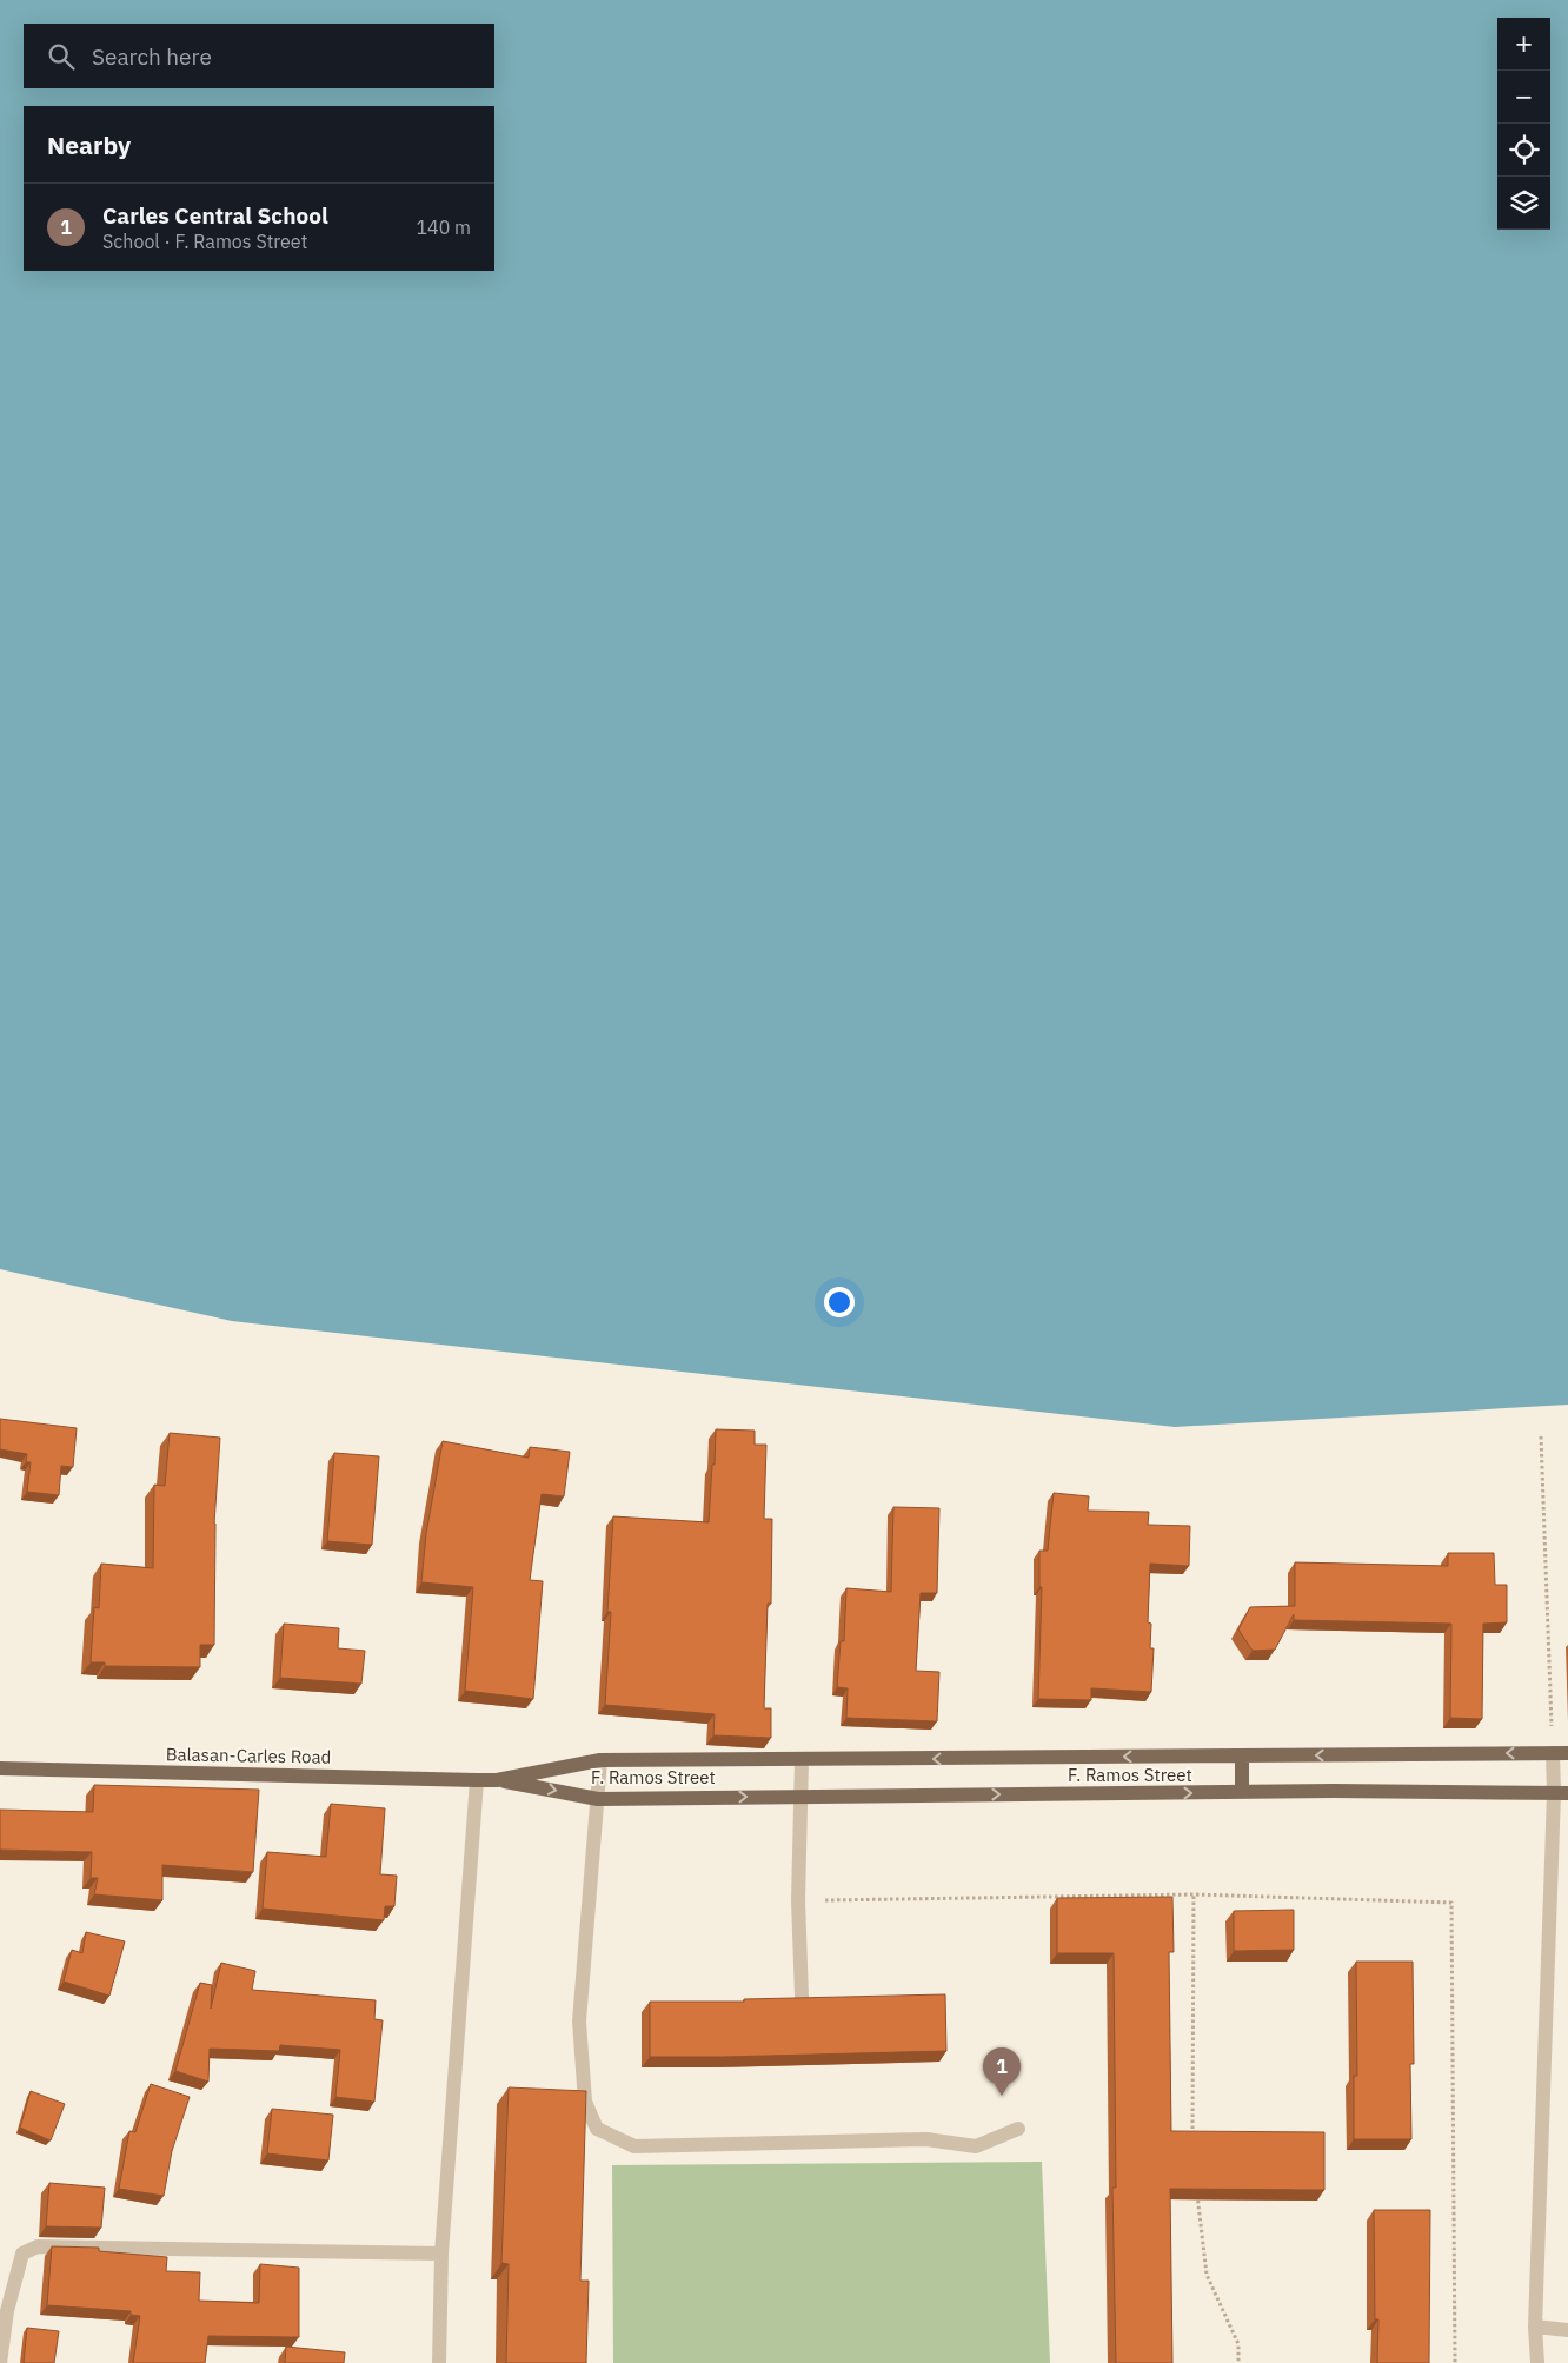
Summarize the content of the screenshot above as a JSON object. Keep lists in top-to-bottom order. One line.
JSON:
{"streets":{"main road":["Balasan-Carles Road","F. Ramos Street"]},"crossings":[["Balasan-Carles Road","F. Ramos Street"]],"page":{"map_buttons":["+","−"],"search":"Search here","heading":"Nearby","list":[{"mark":"1","name":"Carles Central School","note":"School · F. Ramos Street","value":"140 m"}],"pins":"1"}}
